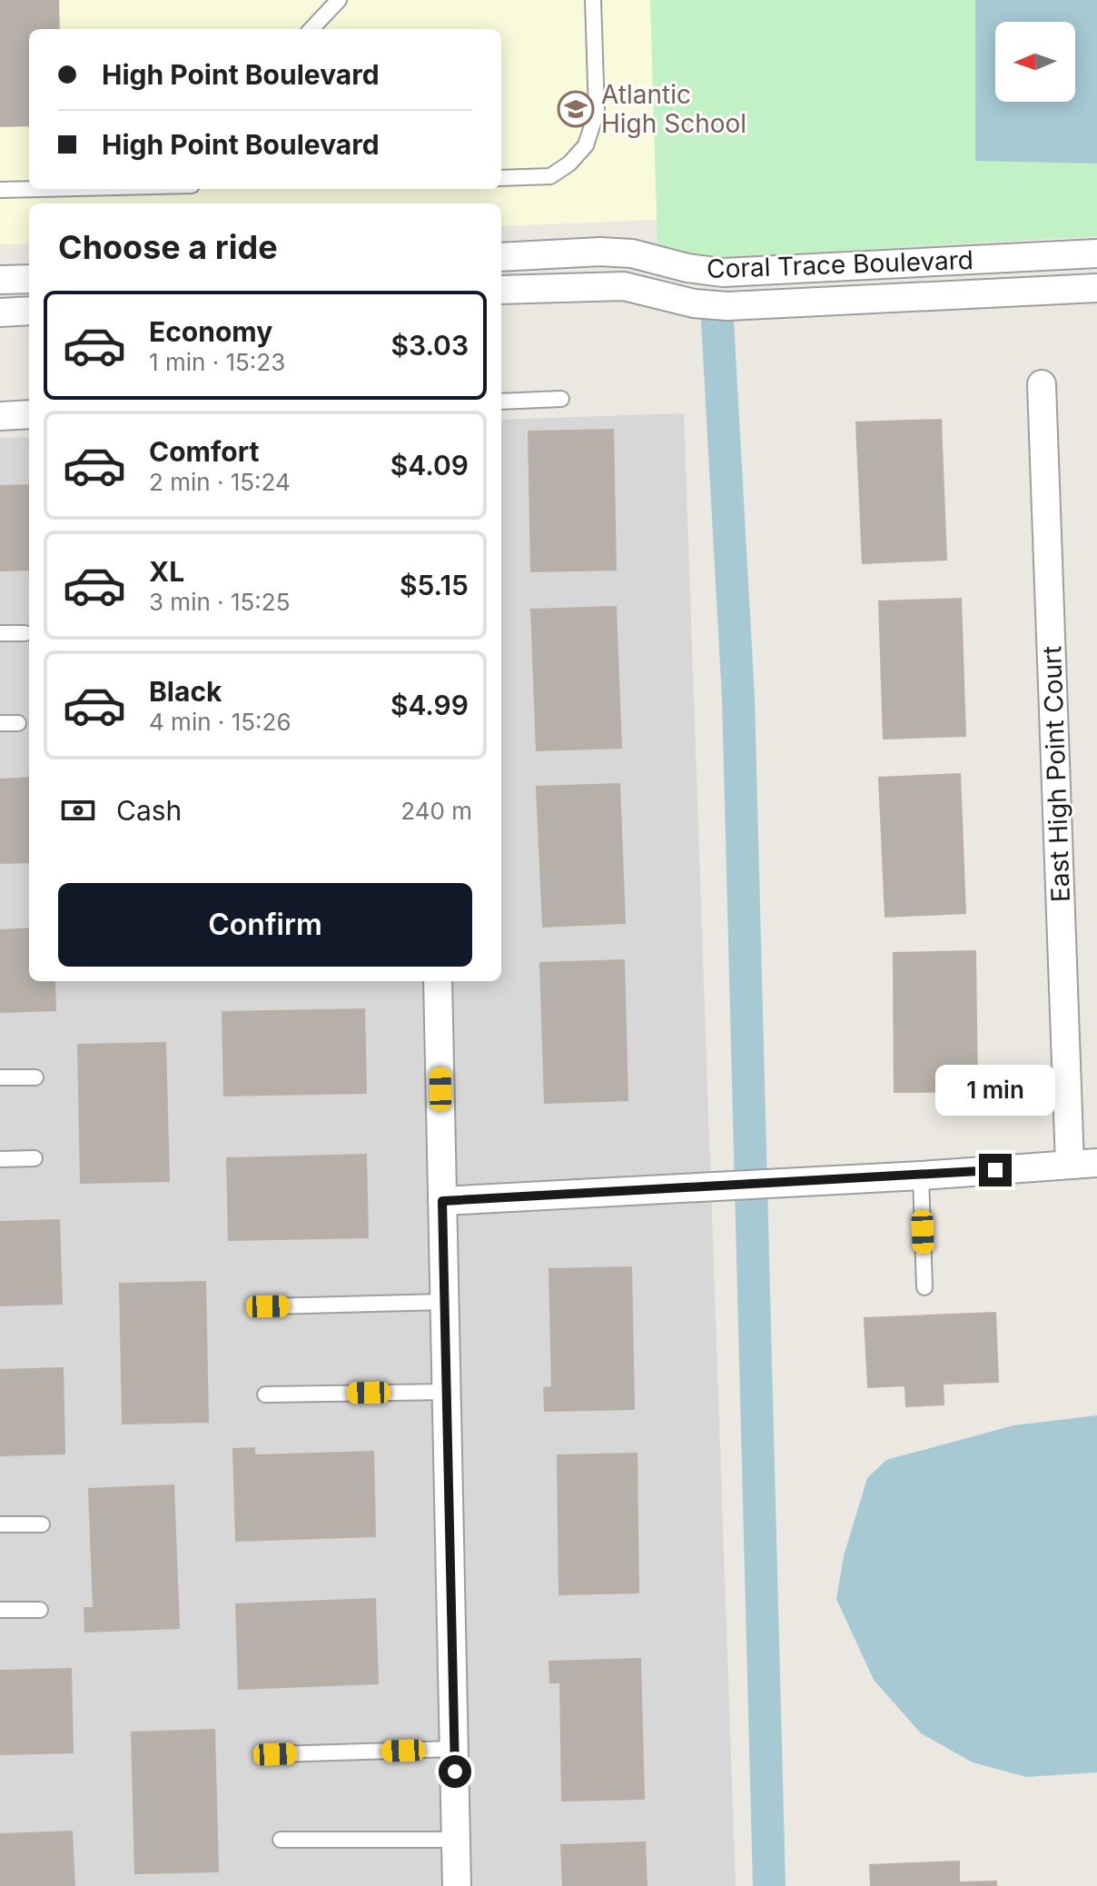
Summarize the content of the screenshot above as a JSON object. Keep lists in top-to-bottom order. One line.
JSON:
{"streets":{"street":["Coral Trace Boulevard","East High Point Court"]},"places":{"school or university":["Atlantic High School"]},"north":"left","page":{"banner":["High Point Boulevard","High Point Boulevard"],"heading":"Choose a ride","list":[{"name":"Economy","note":"1 min · 15:23","value":"$3.03"},{"name":"Comfort","note":"2 min · 15:24","value":"$4.09"},{"name":"XL","note":"3 min · 15:25","value":"$5.15"},{"name":"Black","note":"4 min · 15:26","value":"$4.99"}],"pay":["Cash","240 m"],"buttons":"Confirm","bubble":"1 min"}}
